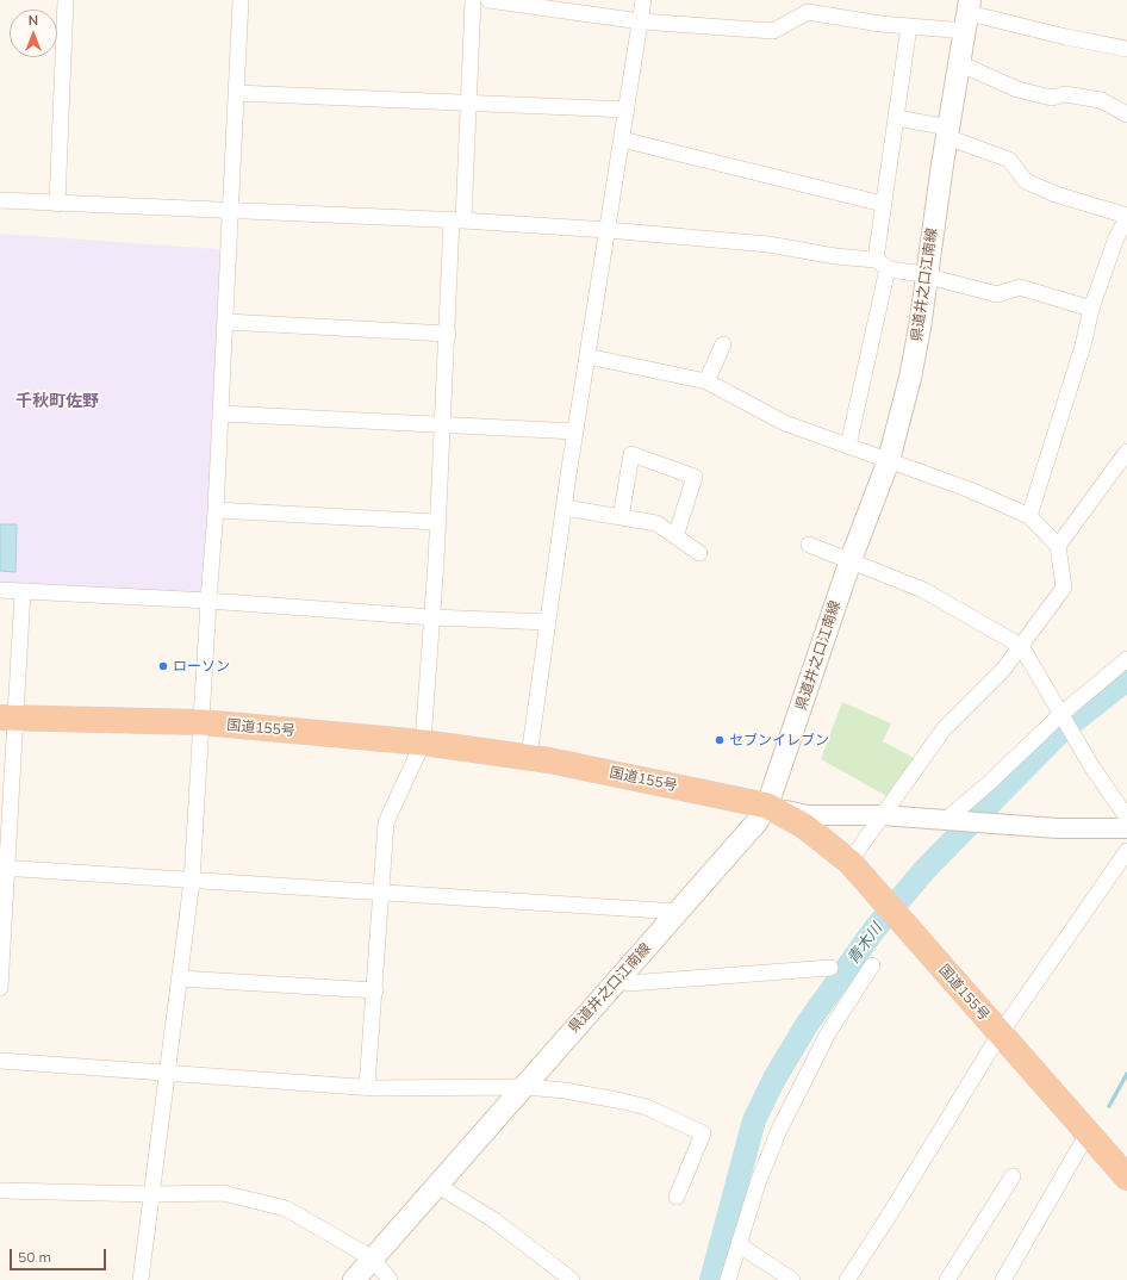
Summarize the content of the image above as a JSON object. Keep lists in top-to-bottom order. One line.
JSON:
{"streets":{"highway":["国道155号"],"main road":["県道井之口江南線"]},"crossings":[["県道井之口江南線","国道155号"]],"districts":["千秋町佐野"],"water":["青木川"],"places":["ローソン","セブンイレブン"],"scale_bar":"50 m","north":"top"}
